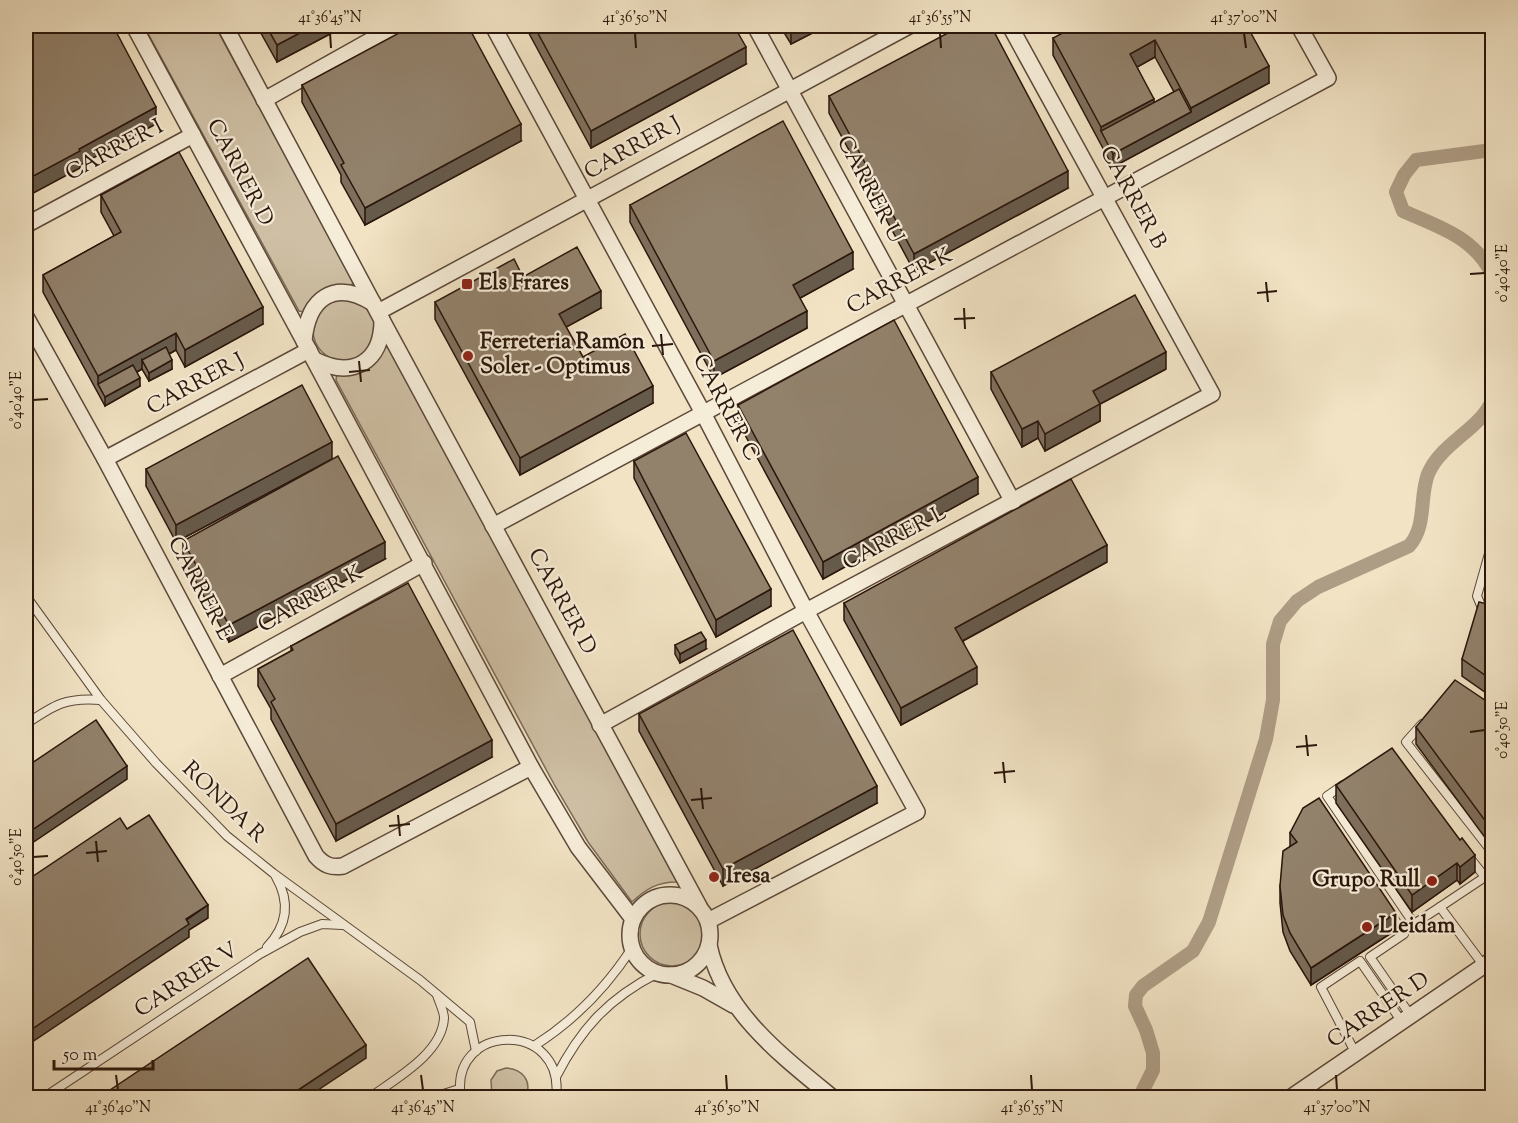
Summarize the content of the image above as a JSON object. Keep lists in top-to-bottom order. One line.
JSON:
{"streets":{"street":["CARRER J","CARRER I","CARRER D","CARRER U","CARRER B","CARRER K","CARRER C","CARRER L","CARRER E"],"lane":["RONDA R","CARRER V"]},"crossings":[["CARRER J","CARRER D"],["CARRER J","CARRER U"],["CARRER J","CARRER C"],["CARRER J","CARRER E"],["CARRER I","CARRER D"],["CARRER D","CARRER K"],["CARRER D","CARRER C"],["CARRER D","CARRER L"],["CARRER D","CARRER E"],["CARRER U","CARRER K"],["CARRER U","CARRER L"],["CARRER B","CARRER K"],["CARRER B","CARRER L"],["CARRER K","CARRER C"],["CARRER K","CARRER E"],["CARRER C","CARRER L"],["RONDA R","CARRER V"]],"places":{"transit":["Els Frares"],"other":["Ferreteria Ramon Soler - Optimus","Iresa","Grupo Rull","Lleidam"]},"scale_bar":"50 m","coordinates":["41°36'45\"N","41°36'50\"N","41°36'55\"N","41°37'00\"N","0°40'40\"E","0°40'50\"E","41°36'40\"N"]}
